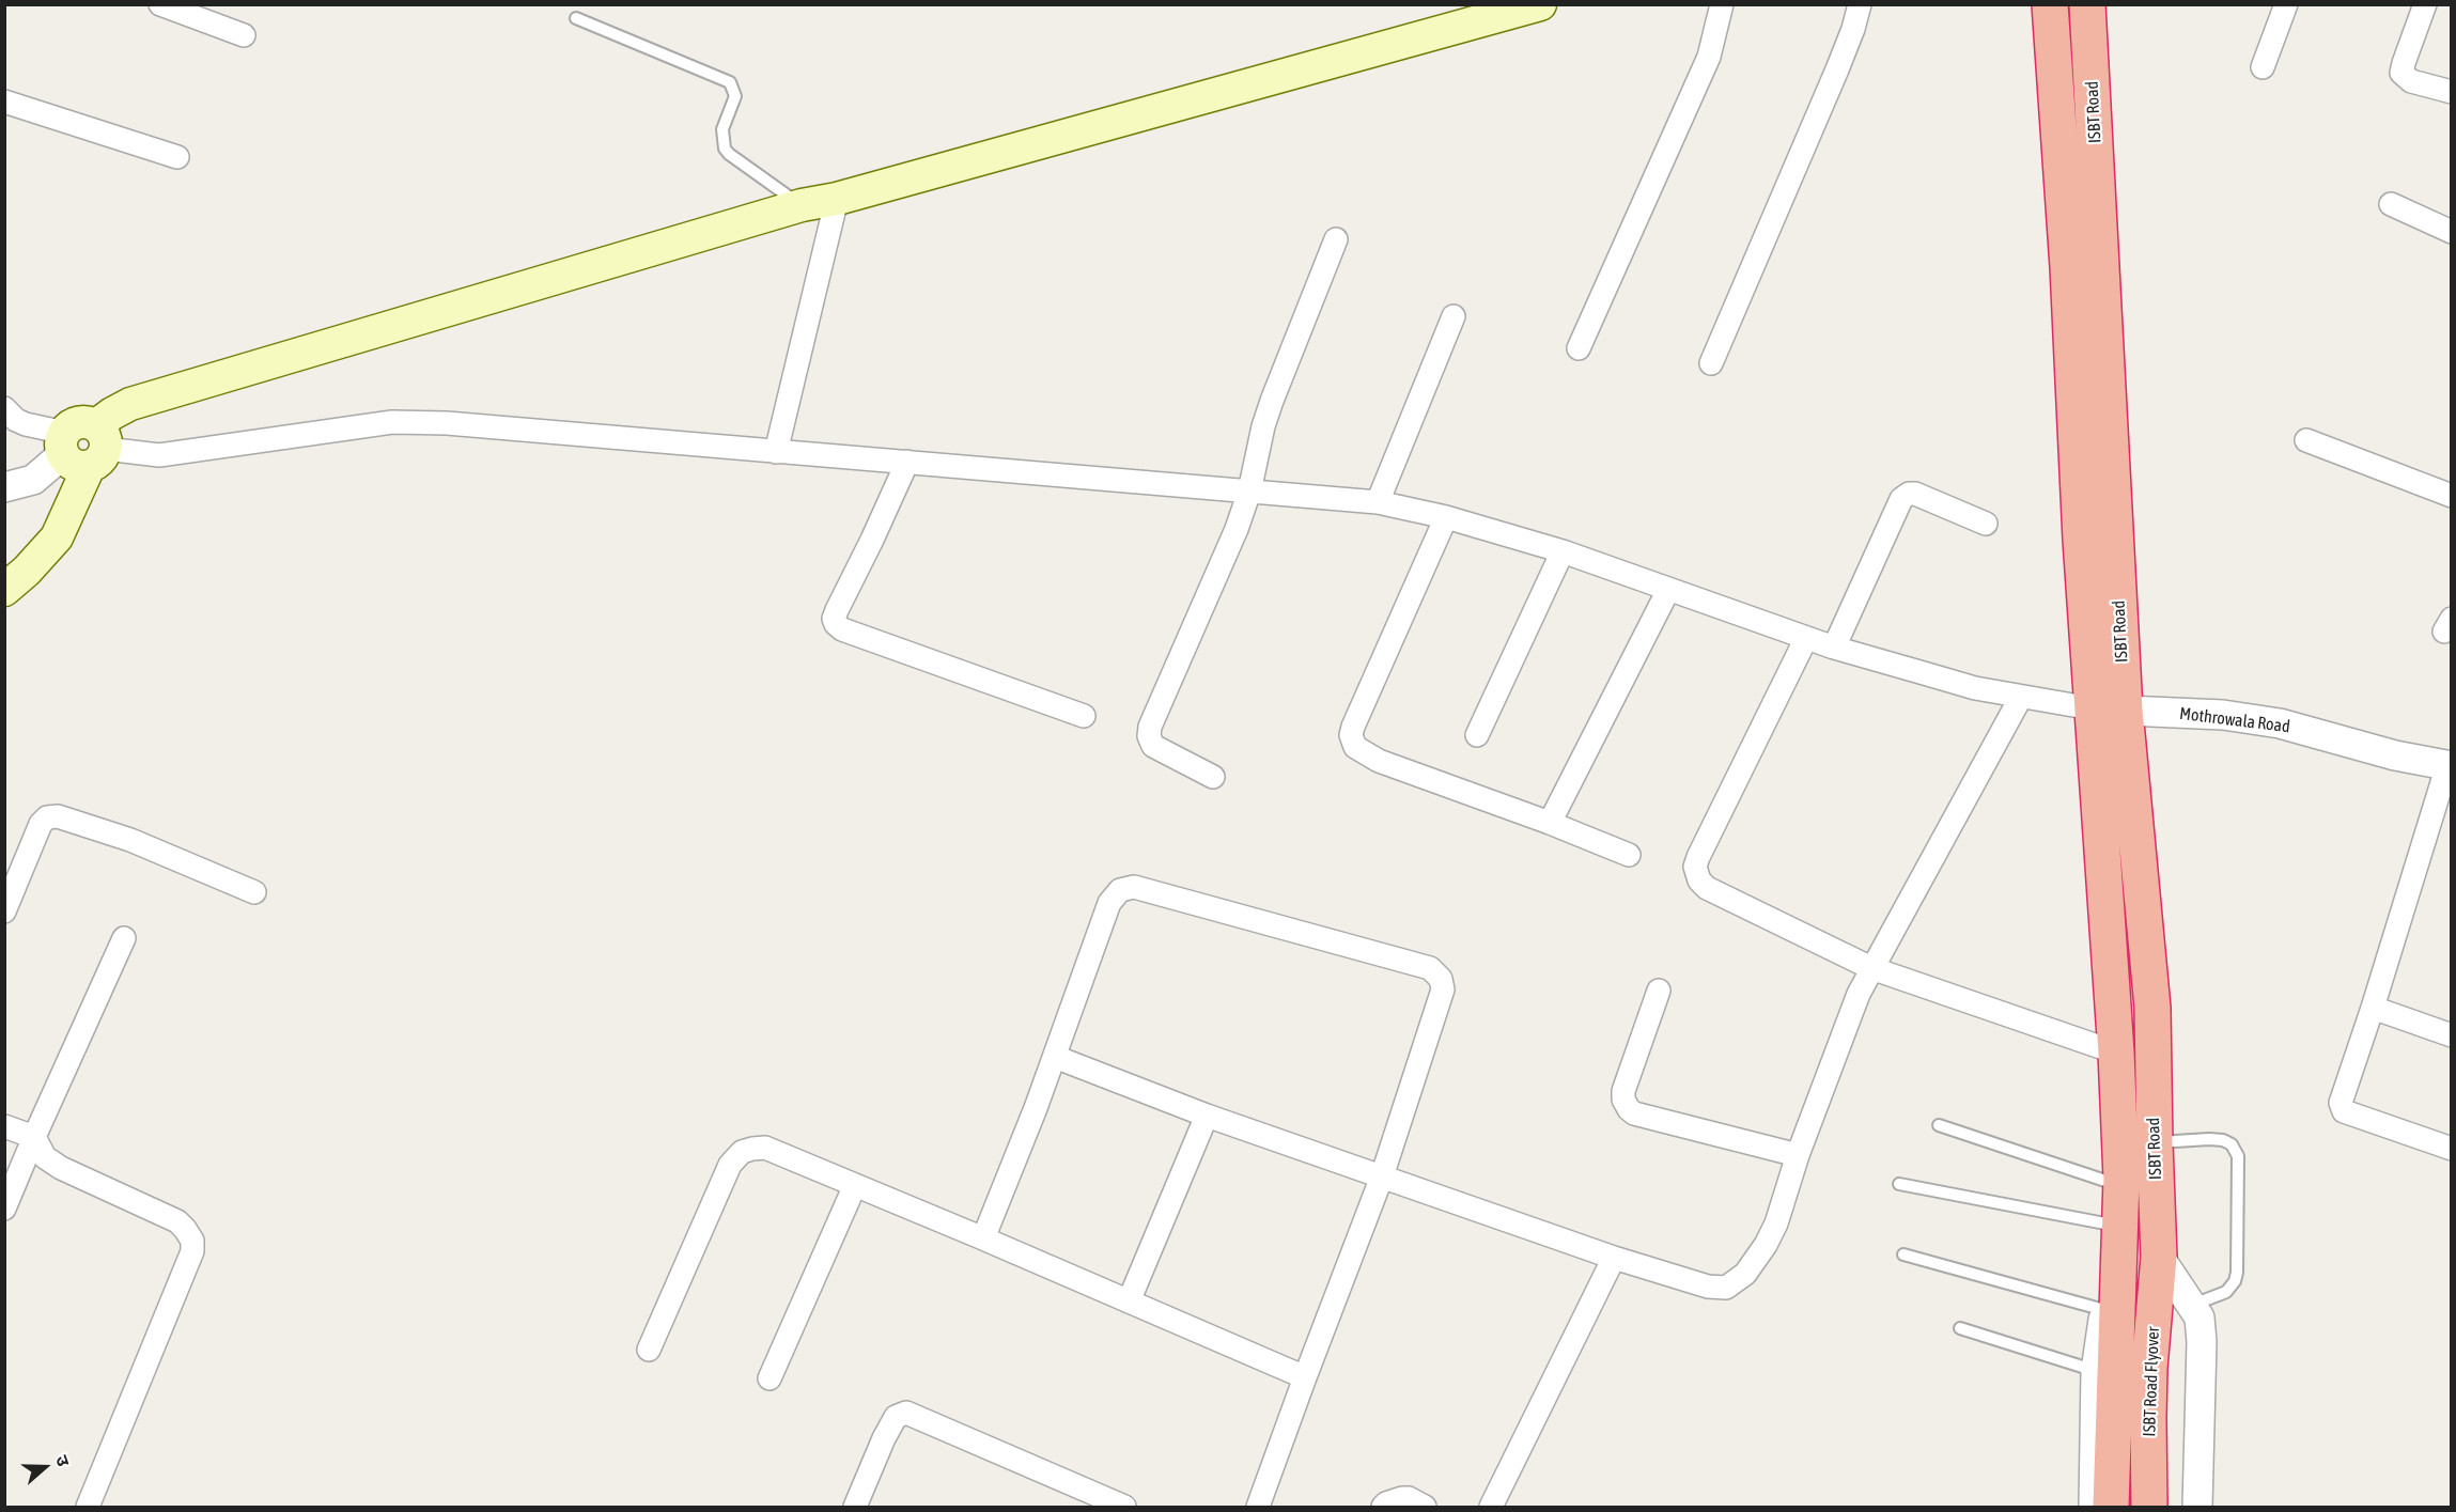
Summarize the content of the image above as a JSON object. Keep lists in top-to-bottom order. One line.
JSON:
{"streets":{"highway":["ISBT Road","ISBT Road Flyover"],"street":["Mothrowala Road"]},"crossings":[["ISBT Road","Mothrowala Road"],["ISBT Road","ISBT Road Flyover"],["Mothrowala Road","ISBT Road Flyover"]],"north":"right"}
